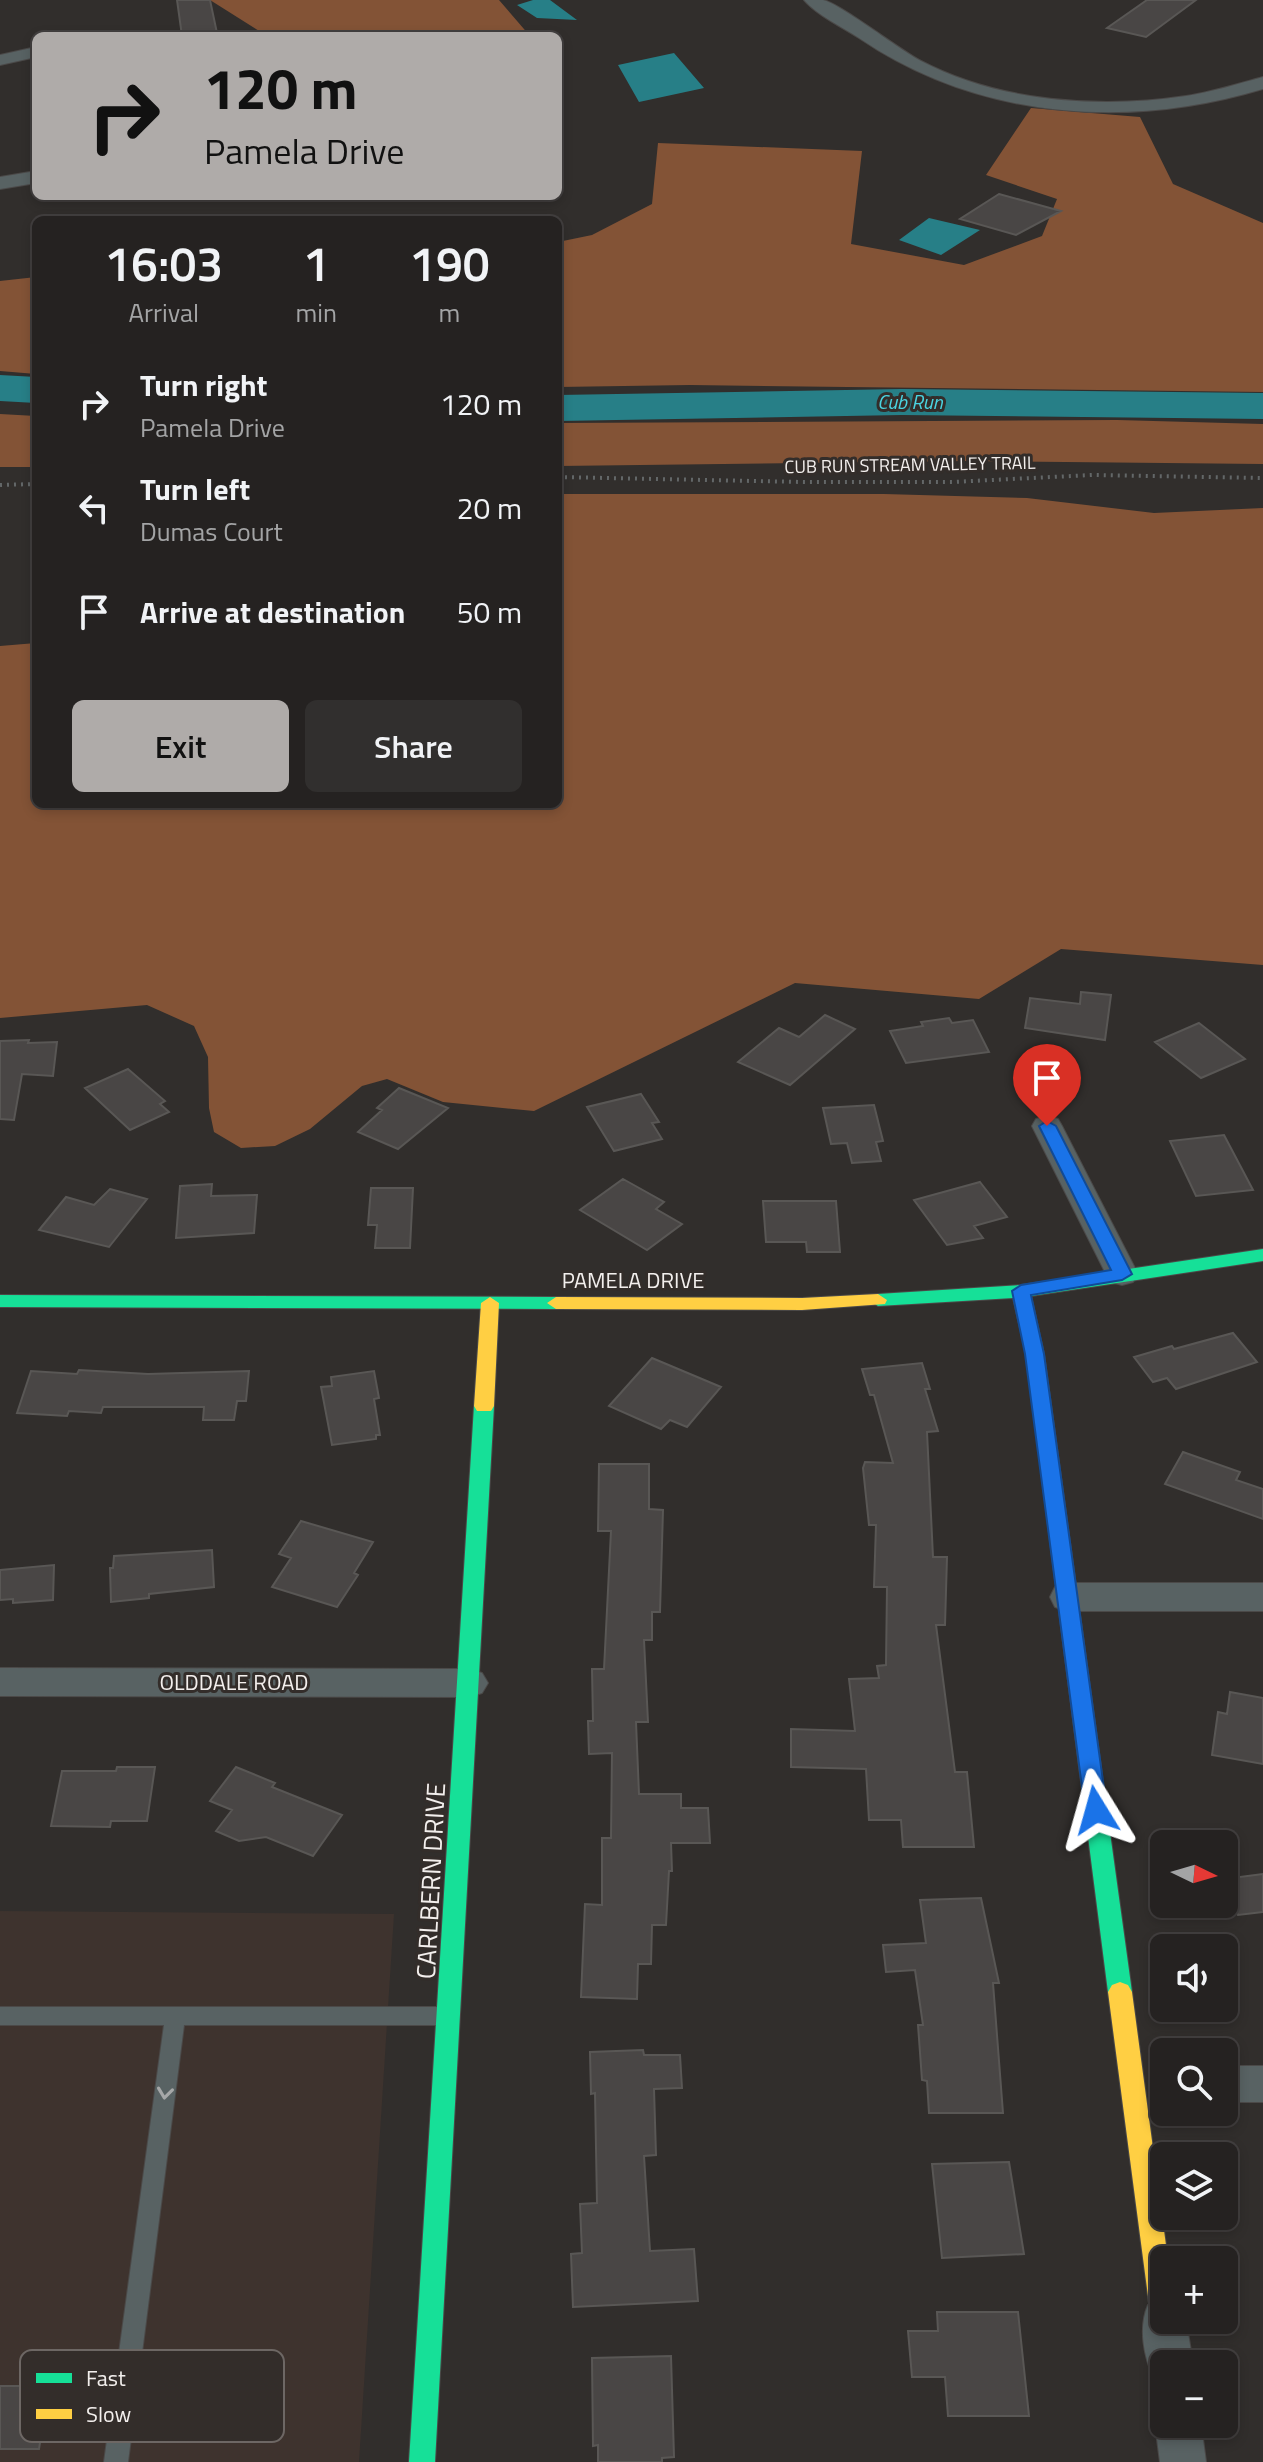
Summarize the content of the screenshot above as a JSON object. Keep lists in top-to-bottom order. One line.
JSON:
{"streets":{"street":["PAMELA DRIVE","OLDDALE ROAD","CARLBERN DRIVE"],"path":["CUB RUN STREAM VALLEY TRAIL"]},"crossings":[["PAMELA DRIVE","CARLBERN DRIVE"],["OLDDALE ROAD","CARLBERN DRIVE"]],"water":["Cub Run"],"legend":["Fast","Slow"],"north":"right","page":{"turn":["120 m","Pamela Drive"],"eta":["16:03","Arrival","1","min","190","m"],"list":[{"name":"Turn right","note":"Pamela Drive","value":"120 m"},{"name":"Turn left","note":"Dumas Court","value":"20 m"},{"name":"Arrive at destination","value":"50 m"}],"buttons":["Exit","Share"],"map_buttons":["+","−"]}}
